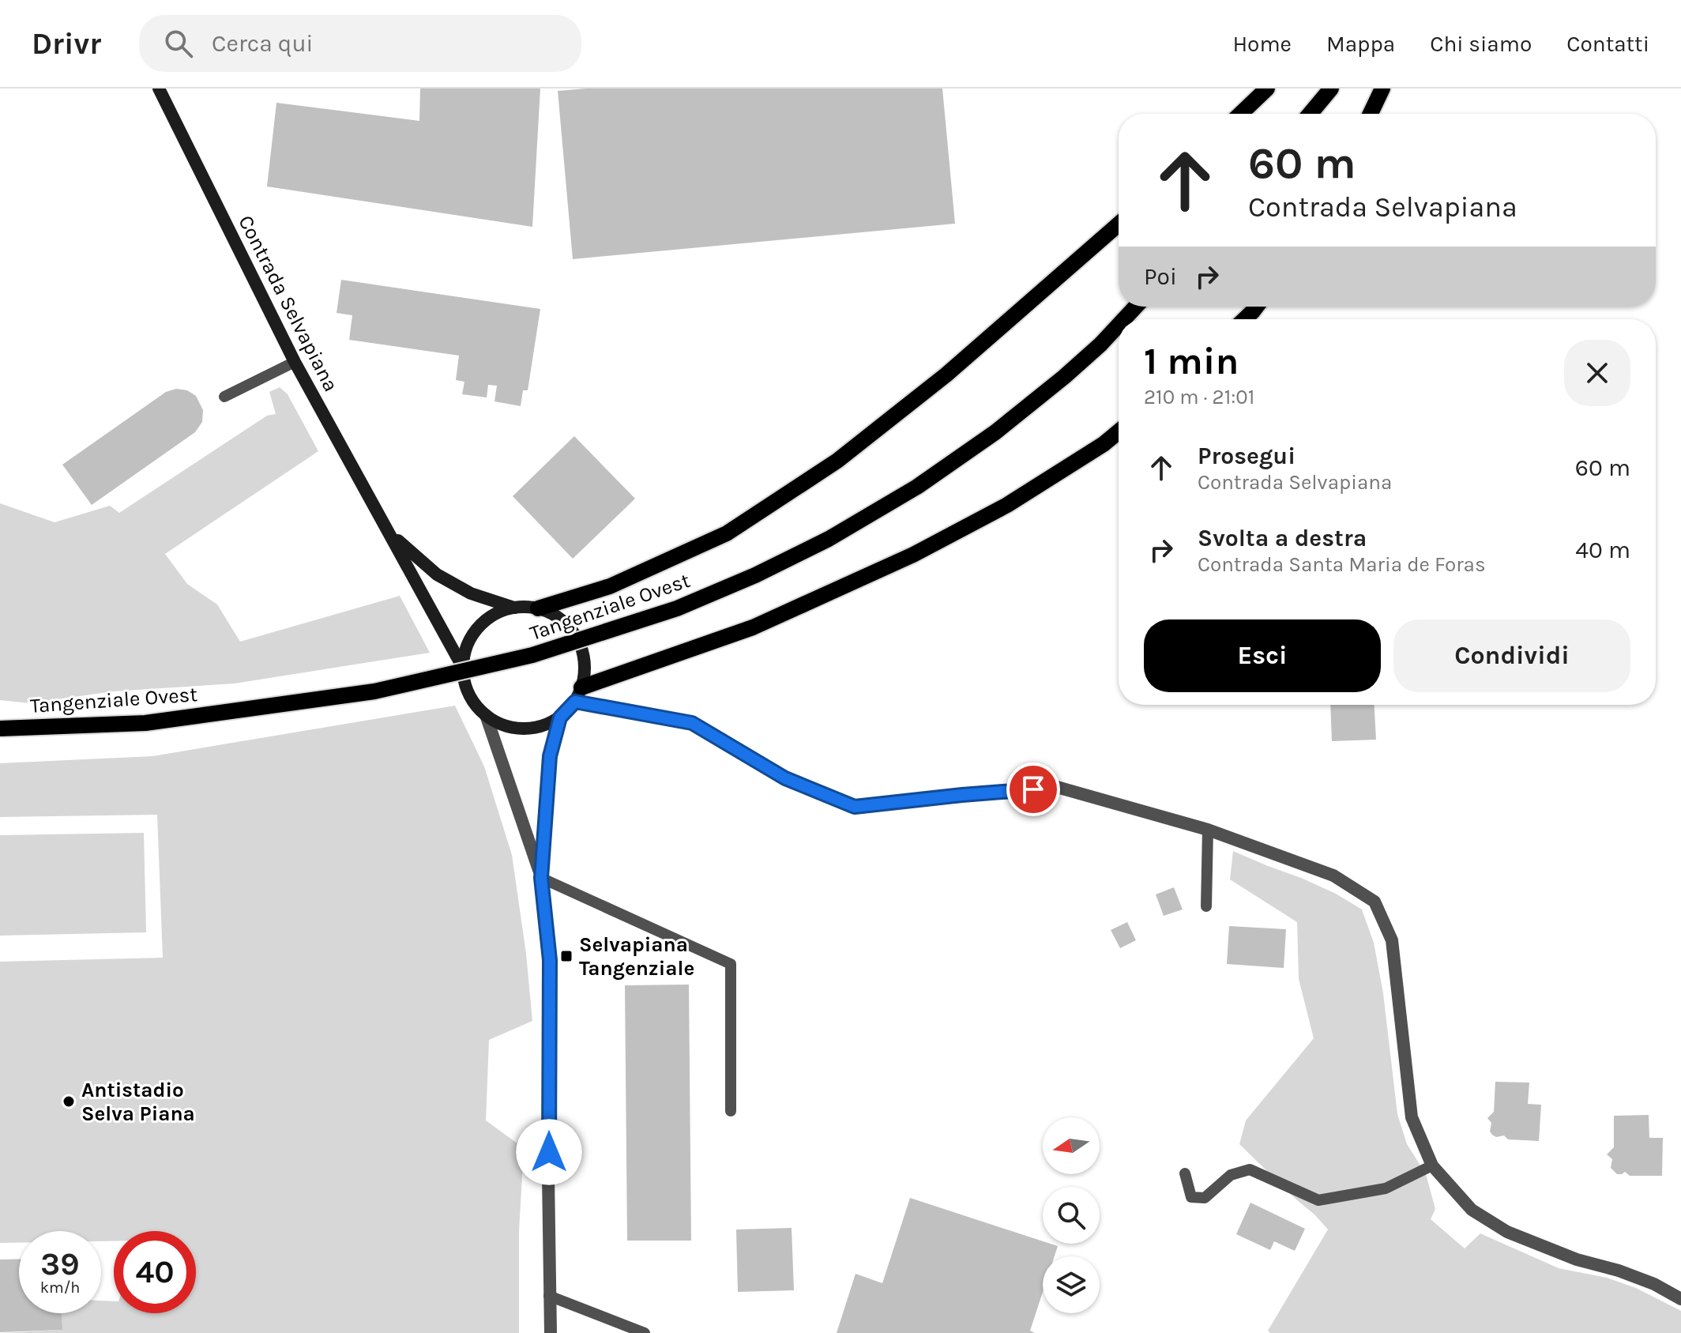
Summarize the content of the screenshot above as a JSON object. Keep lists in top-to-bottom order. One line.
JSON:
{"streets":{"main road":["Contrada Selvapiana","Tangenziale Ovest"]},"places":{"transit":["Selvapiana Tangenziale"],"other":["Antistadio Selva Piana"]},"north":"left","page":{"header":"Drivr","search":"Cerca qui","nav":["Home","Mappa","Chi siamo","Contatti"],"turn":["60 m","Contrada Selvapiana"],"then":"Poi","heading":["1 min","210 m · 21:01"],"list":[{"name":"Prosegui","note":"Contrada Selvapiana","value":"60 m"},{"name":"Svolta a destra","note":"Contrada Santa Maria de Foras","value":"40 m"}],"buttons":["Esci","Condividi"],"speed":"39 km/h","limit":"40"}}
